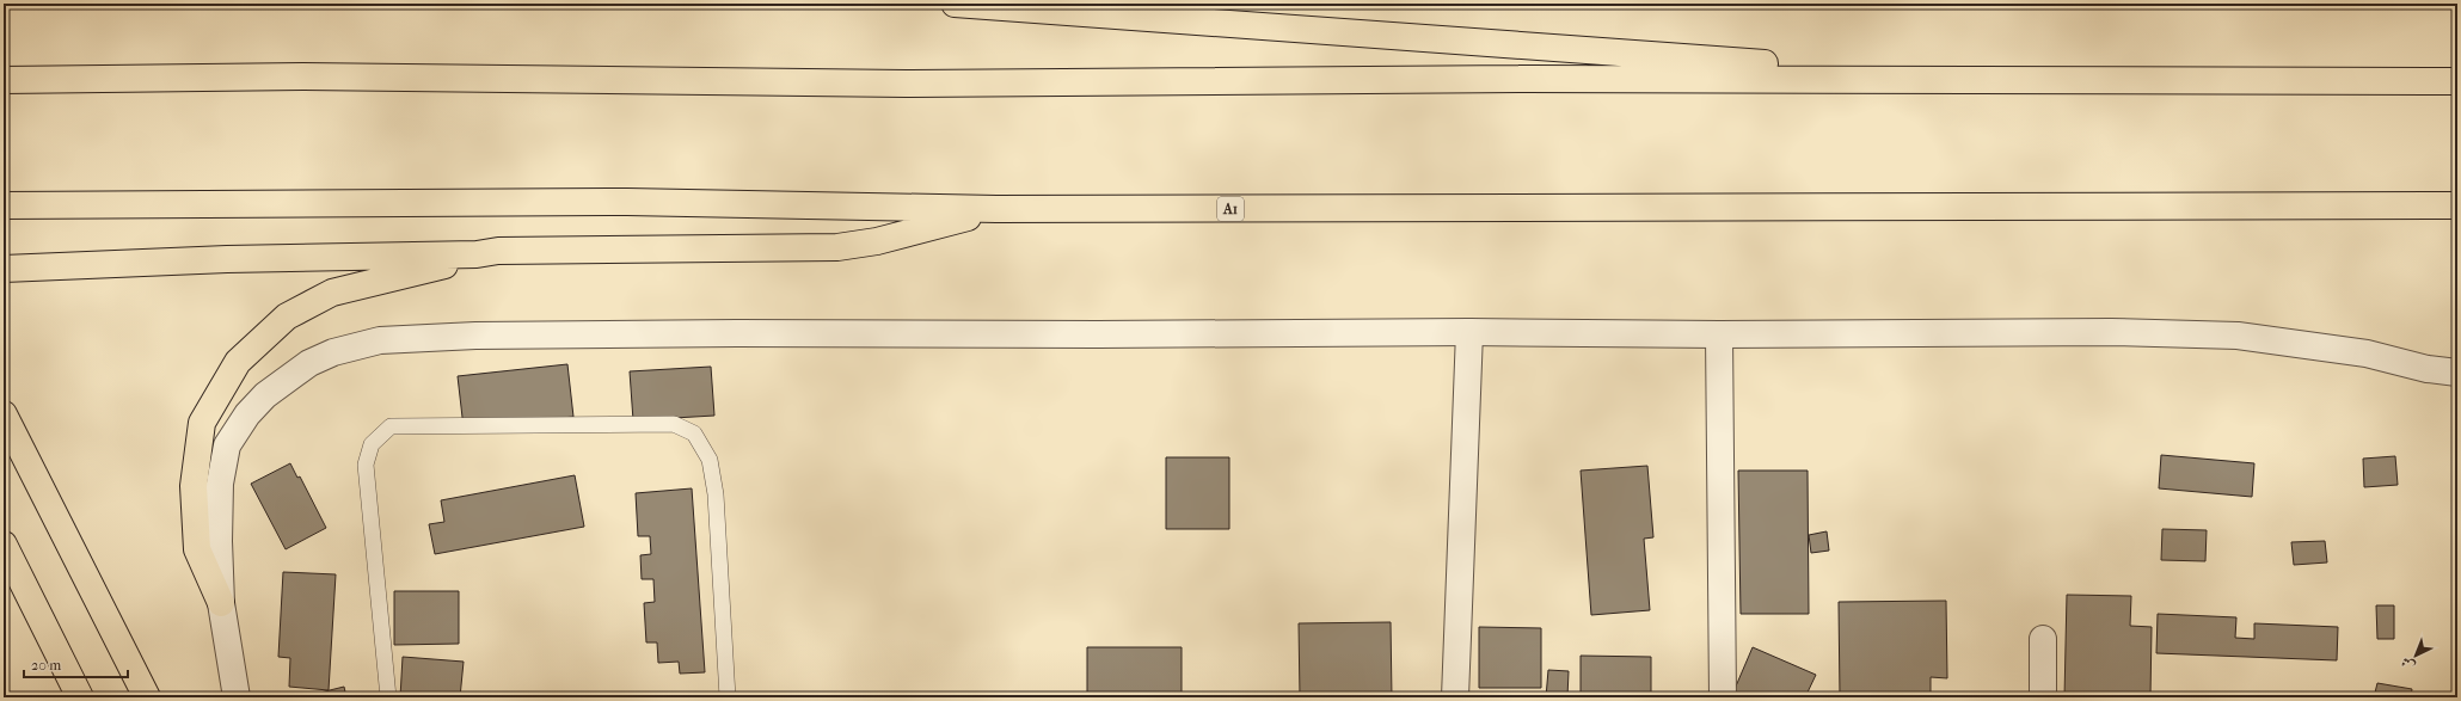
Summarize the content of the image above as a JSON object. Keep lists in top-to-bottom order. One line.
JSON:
{"streets":{"main road":["A1"]},"scale_bar":"20 m","north":"bottom left"}
